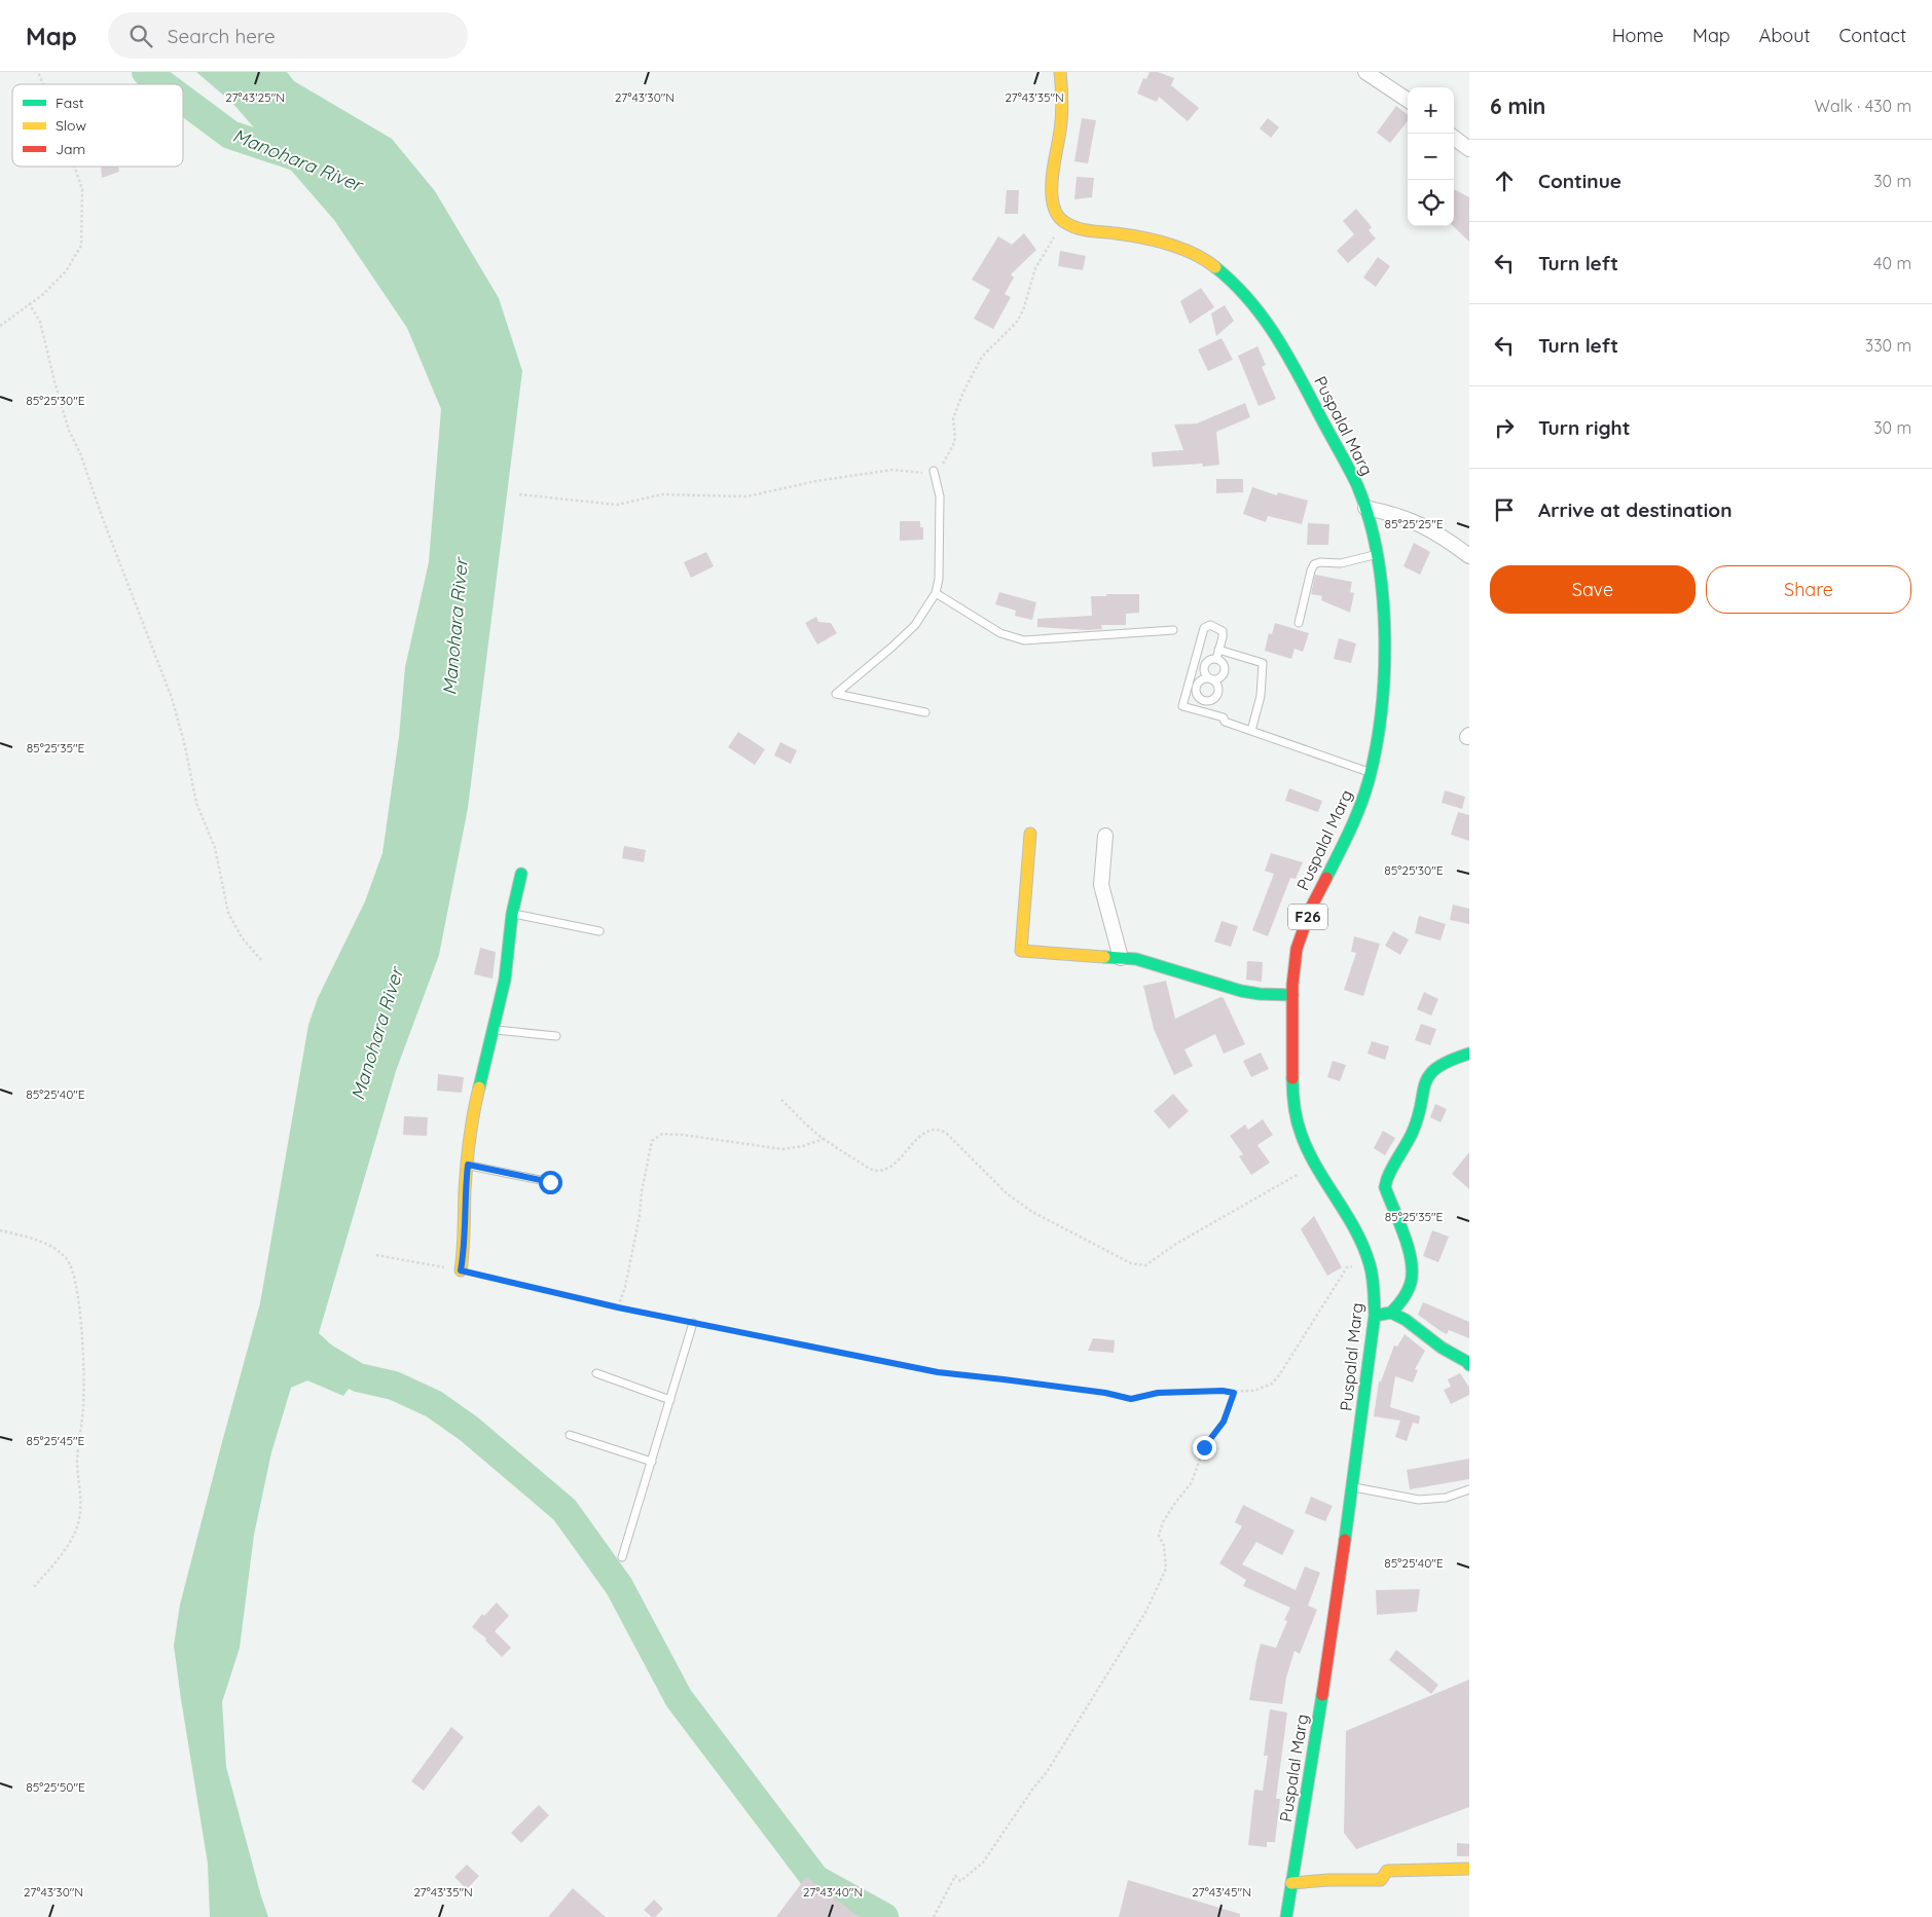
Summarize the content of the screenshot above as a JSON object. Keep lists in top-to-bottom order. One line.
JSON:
{"streets":{"main road":["Puspalal Marg","F26"]},"water":["Manohara River"],"legend":["Fast","Slow","Jam"],"page":{"header":"Map","search":"Search here","nav":["Home","Map","About","Contact"],"heading":["6 min","Walk · 430 m"],"map_buttons":["+","−"],"list":[["Continue","30 m"],["Turn left","40 m"],["Turn left","330 m"],["Turn right","30 m"],"Arrive at destination"],"buttons":["Save","Share"]},"coordinates":["27°43'25\"N","27°43'30\"N","27°43'35\"N","85°25'30\"E","85°25'25\"E","85°25'35\"E","85°25'40\"E","85°25'45\"E","85°25'50\"E","27°43'40\"N","27°43'45\"N"]}
